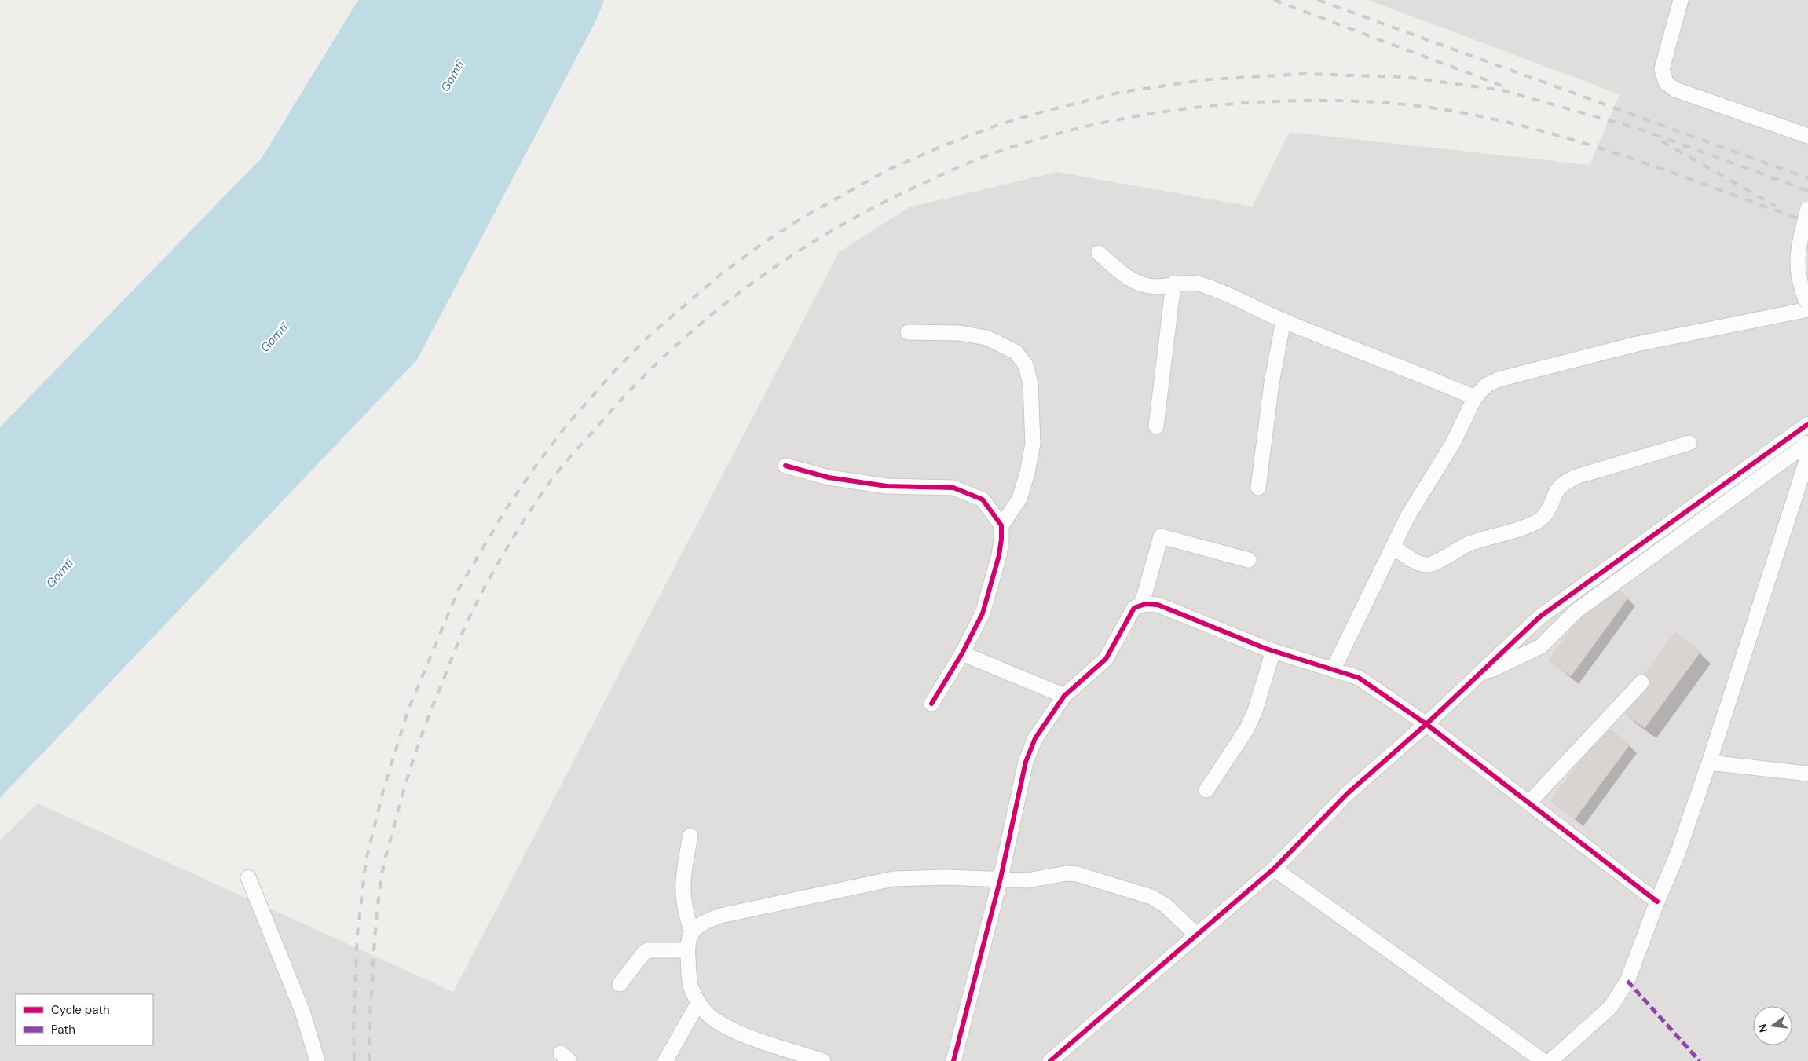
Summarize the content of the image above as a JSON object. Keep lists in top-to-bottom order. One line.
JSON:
{"water":["Gomtī"],"legend":["Cycle path","Path"],"north":"left"}
